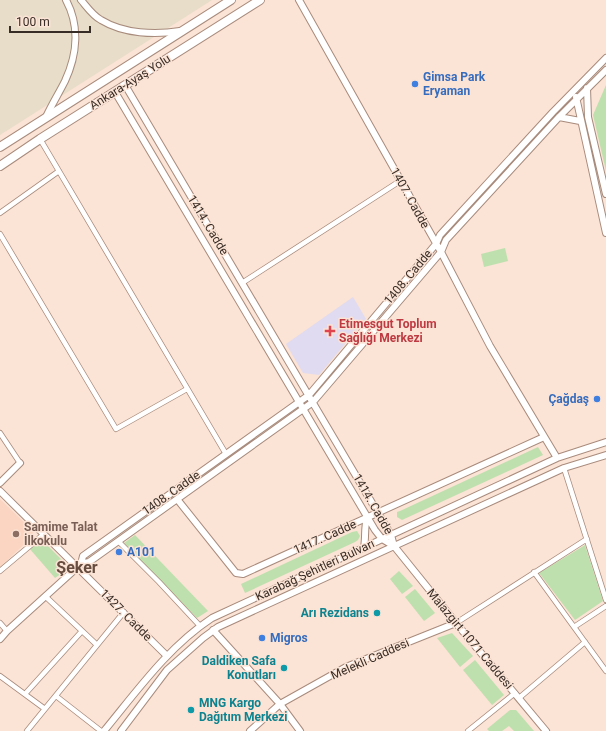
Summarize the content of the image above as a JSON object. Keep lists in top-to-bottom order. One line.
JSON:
{"streets":{"highway":["Ankara-Ayaş Yolu"],"main road":["1407. Cadde","1414. Cadde","1408. Cadde","1417. Cadde","Karabağ Şehitleri Bulvarı","1427. Cadde","Malazgirt 1071 Caddesi","Melekli Caddesi"]},"crossings":[["Ankara-Ayaş Yolu","1414. Cadde"],["1407. Cadde","1408. Cadde"],["1407. Cadde","1417. Cadde"],["1407. Cadde","Karabağ Şehitleri Bulvarı"],["1414. Cadde","1408. Cadde"],["1414. Cadde","1417. Cadde"],["1414. Cadde","Karabağ Şehitleri Bulvarı"],["1414. Cadde","Malazgirt 1071 Caddesi"],["1408. Cadde","1417. Cadde"],["1408. Cadde","1427. Cadde"],["Karabağ Şehitleri Bulvarı","1427. Cadde"],["Karabağ Şehitleri Bulvarı","Malazgirt 1071 Caddesi"],["Malazgirt 1071 Caddesi","Melekli Caddesi"]],"districts":["Şeker"],"places":{"other":["Gimsa Park Eryaman","Çağdaş","Samime Talat İlkokulu","A101","Arı Rezidans","Migros","Daldiken Safa Konutları","MNG Kargo Dağıtım Merkezi"],"health":["Etimesgut Toplum Sağlığı Merkezi"]},"scale_bar":"100 m"}
